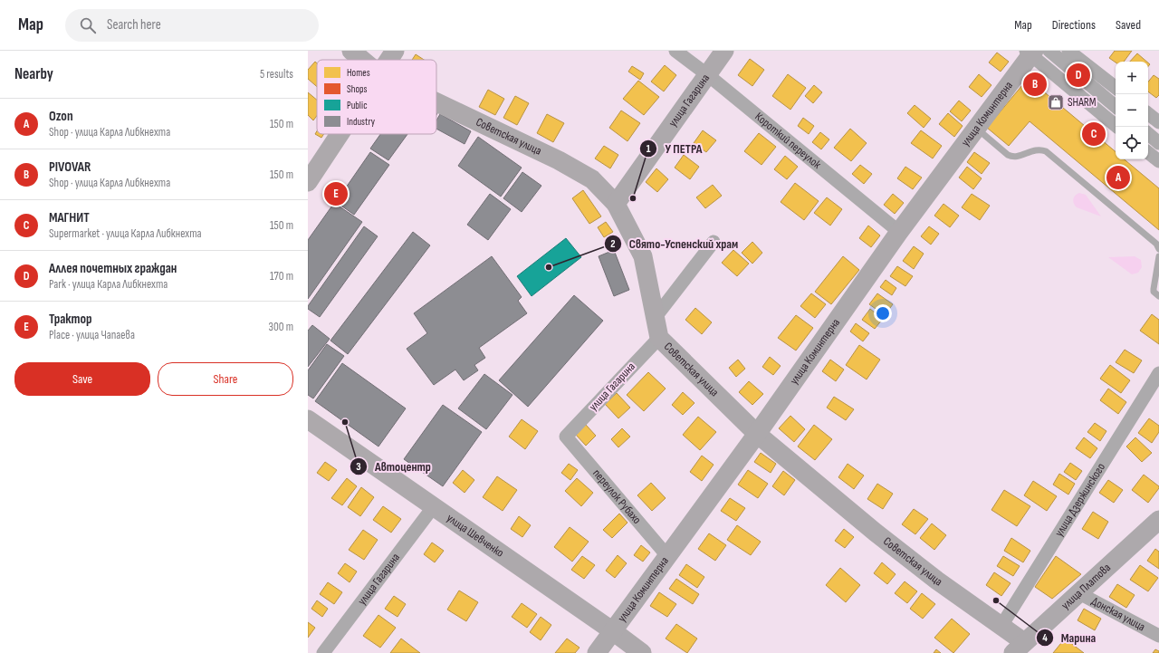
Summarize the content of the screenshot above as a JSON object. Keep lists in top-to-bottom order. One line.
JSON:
{"streets":{"street":["улица Гагарина","улица Коминтерна","Советская улица","Короткий переулок","переулок Рубахо","улица Дзержинского","улица Шевченко","улица Платова","Донская улица"]},"crossings":[["улица Гагарина","Советская улица"],["улица Гагарина","Короткий переулок"],["улица Гагарина","переулок Рубахо"],["улица Гагарина","улица Шевченко"],["улица Коминтерна","Советская улица"],["улица Коминтерна","Короткий переулок"],["улица Коминтерна","переулок Рубахо"],["улица Коминтерна","улица Шевченко"],["Советская улица","улица Дзержинского"],["Советская улица","улица Платова"],["улица Платова","Донская улица"]],"places":{"shop":["SHARM"],"other":["У ПЕТРА","Свято-Успенский храм","Автоцентр","Марина"]},"legend":["Homes","Shops","Public","Industry"],"page":{"header":"Map","search":"Search here","nav":["Map","Directions","Saved"],"heading":["Nearby","5 results"],"map_buttons":["+","−"],"pins":["D","B","C","A","E"],"list":[{"mark":"A","name":"Ozon","note":"Shop · улица Карла Либкнехта","value":"150 m"},{"mark":"B","name":"PIVOVAR","note":"Shop · улица Карла Либкнехта","value":"150 m"},{"mark":"C","name":"МАГНИТ","note":"Supermarket · улица Карла Либкнехта","value":"150 m"},{"mark":"D","name":"Аллея почетных граждан","note":"Park · улица Карла Либкнехта","value":"170 m"},{"mark":"E","name":"Трактор","note":"Place · улица Чапаева","value":"300 m"}],"buttons":["Save","Share"]}}
